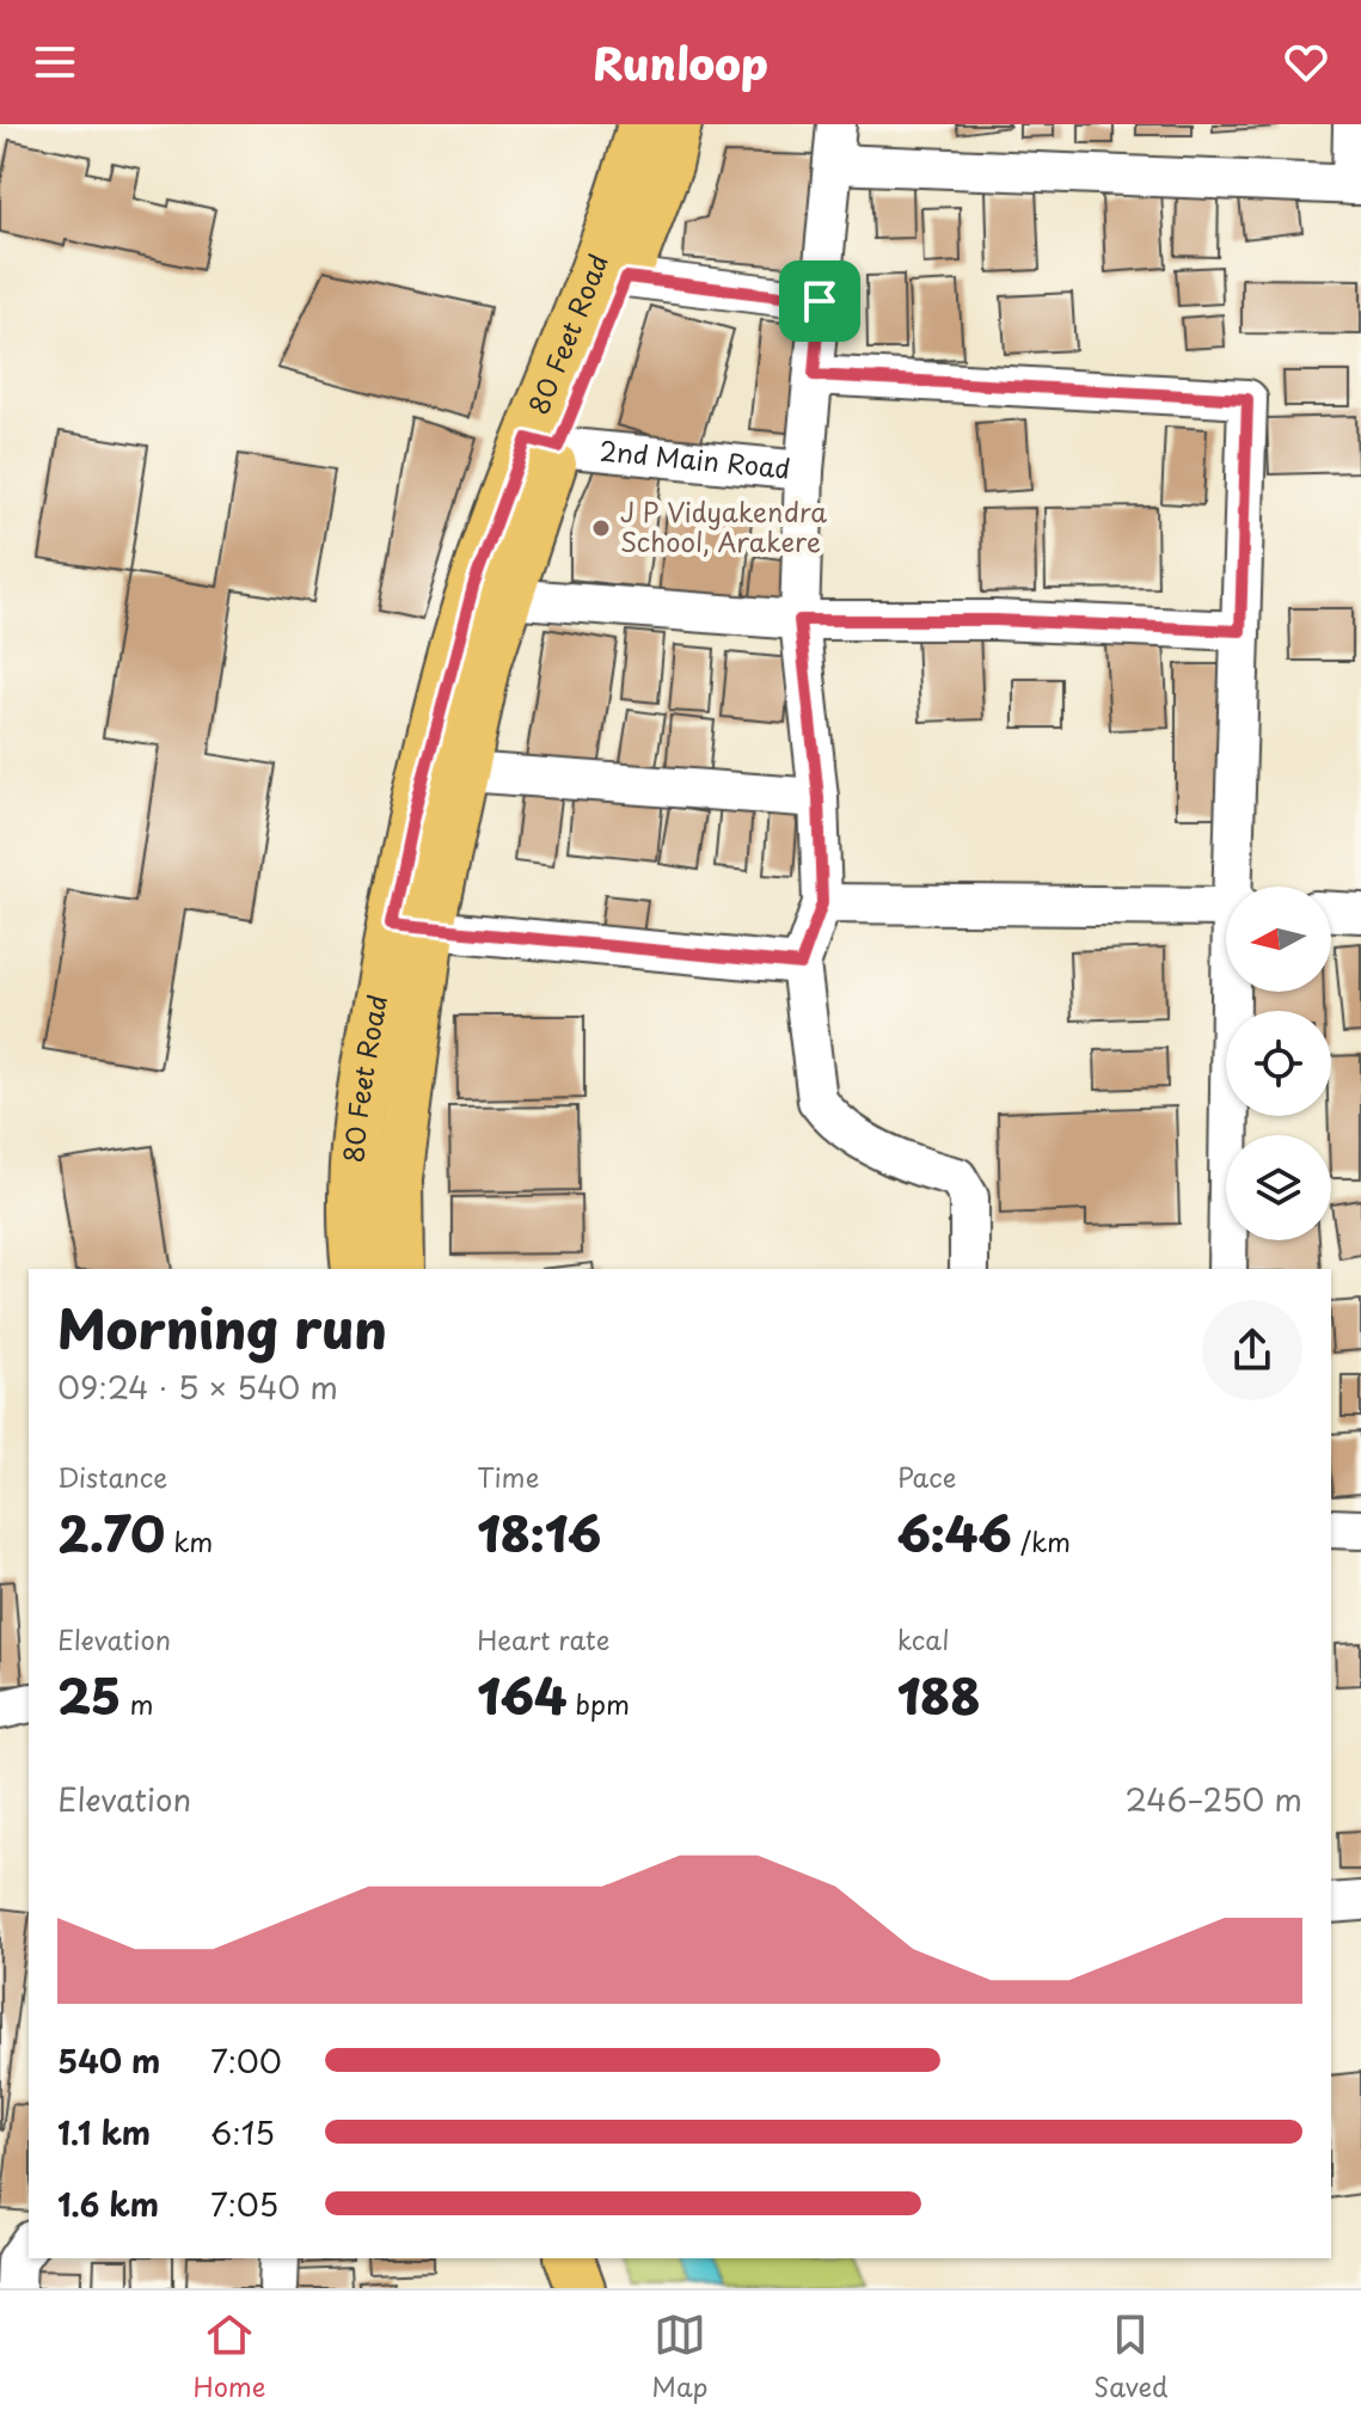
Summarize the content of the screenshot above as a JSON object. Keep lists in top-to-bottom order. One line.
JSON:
{"streets":{"main road":["80 Feet Road"],"street":["2nd Main Road"]},"crossings":[["80 Feet Road","2nd Main Road"]],"places":["J P Vidyakendra School, Arakere"],"north":"left","page":{"header":"Runloop","heading":["Morning run","09:24 · 5 × 540 m"],"stats":[["Distance","2.70 km"],["Time","18:16"],["Pace","6:46 /km"],["Elevation","25 m"],["Heart rate","164 bpm"],["kcal","188"]],"chart":["Elevation","246–250 m"],"list":[{"name":"540 m","note":"7:00"},{"name":"1.1 km","note":"6:15"},{"name":"1.6 km","note":"7:05"}],"tabs":["Home","Map","Saved"]}}
